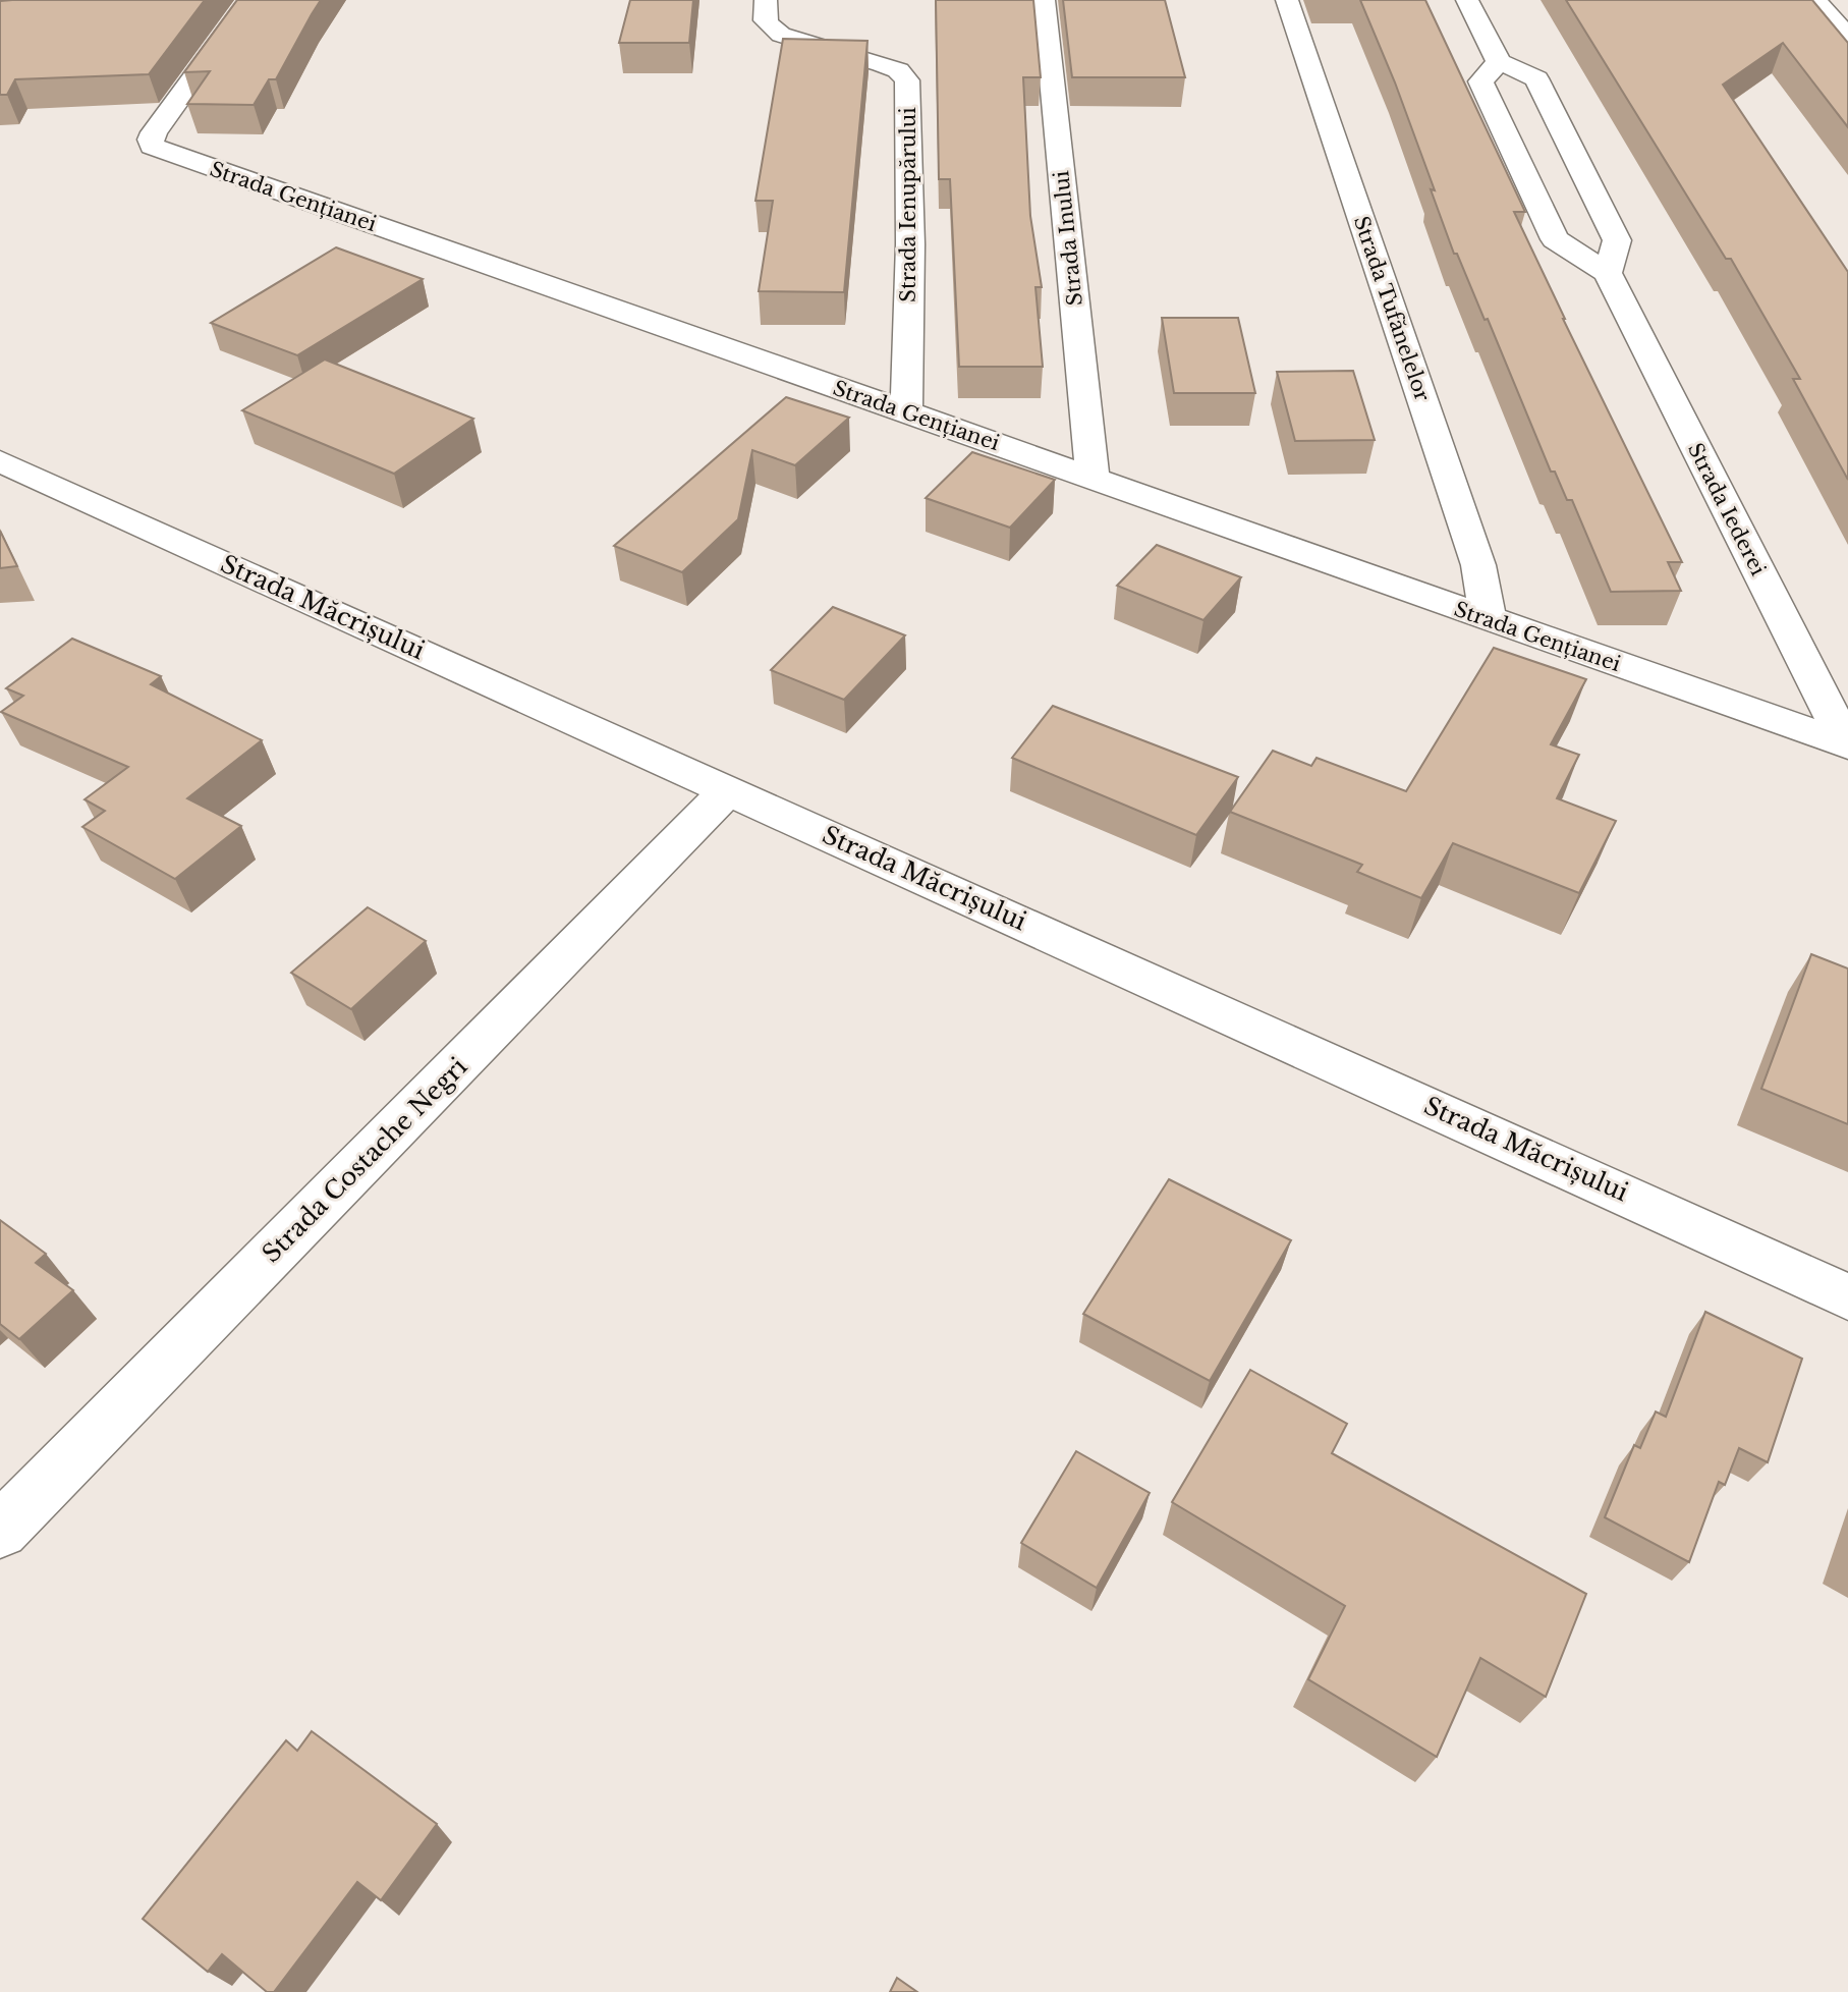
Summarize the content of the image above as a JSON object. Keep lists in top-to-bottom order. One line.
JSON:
{"streets":{"street":["Strada Gențianei","Strada Ienupărului","Strada Inului","Strada Tufănelelor","Strada Iederei","Strada Măcrișului","Strada Costache Negri"]},"crossings":[["Strada Gențianei","Strada Ienupărului"],["Strada Gențianei","Strada Inului"],["Strada Gențianei","Strada Tufănelelor"],["Strada Gențianei","Strada Iederei"],["Strada Măcrișului","Strada Costache Negri"]]}
